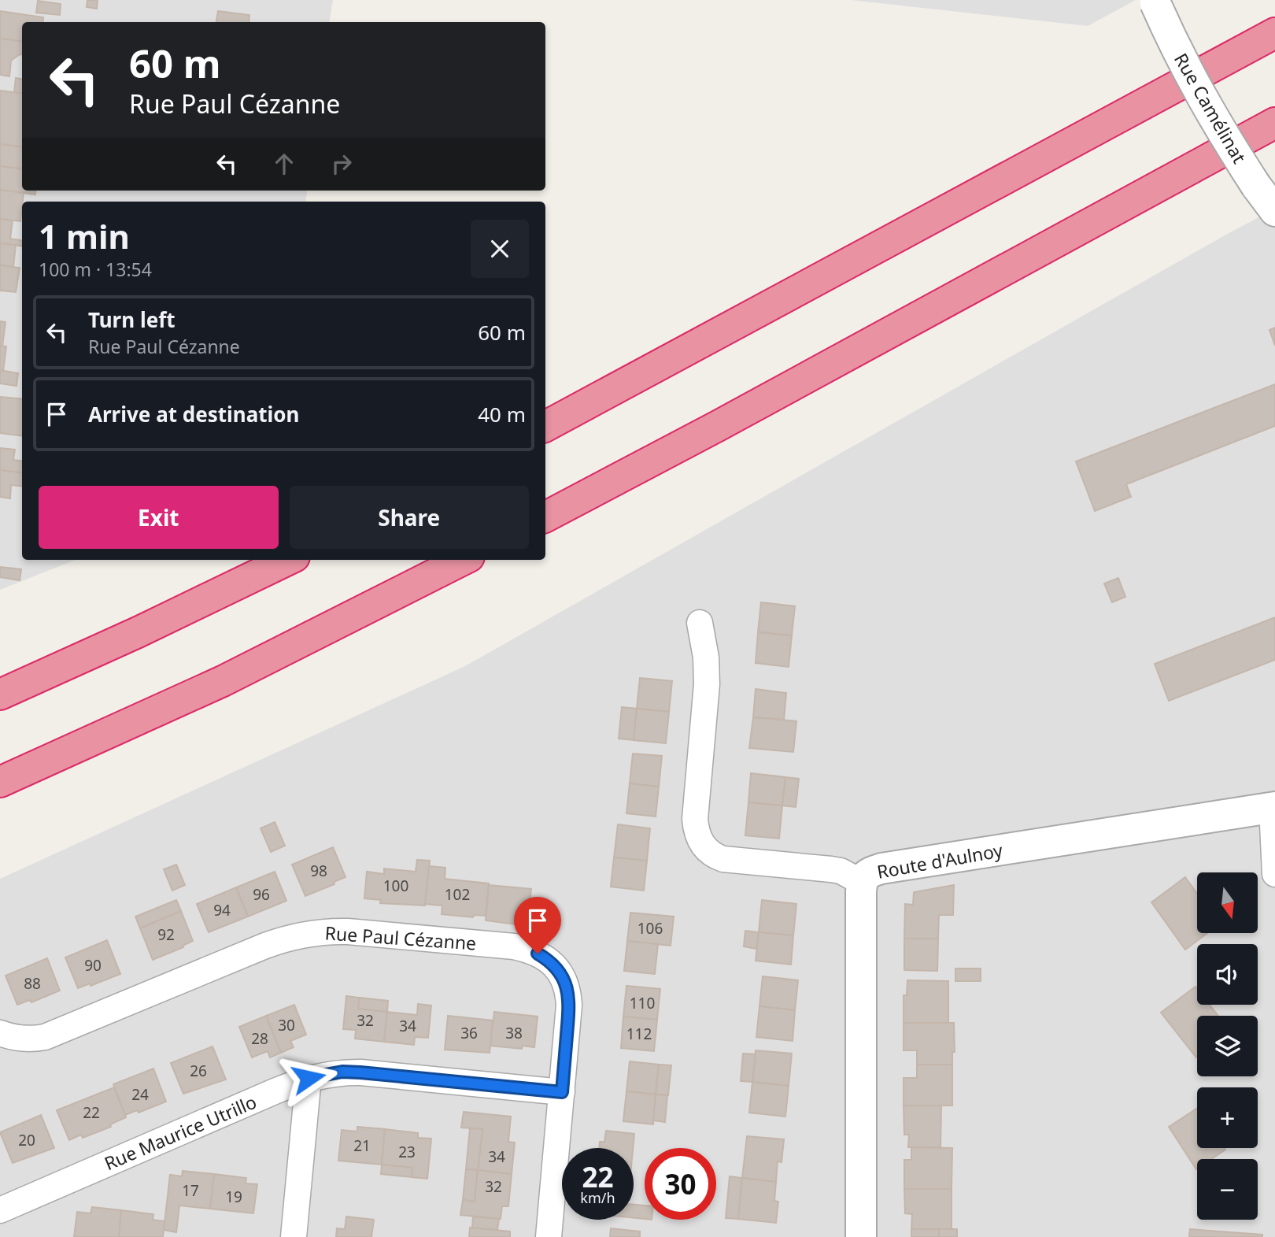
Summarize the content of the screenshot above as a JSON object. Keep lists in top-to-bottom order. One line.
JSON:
{"streets":{"street":["Rue Camélinat","Route d'Aulnoy","Rue Paul Cézanne","Rue Maurice Utrillo"]},"crossings":[["Rue Paul Cézanne","Rue Maurice Utrillo"]],"house_numbers":["98","100","96","102","94","106","92","90","88","110","32","30","34","36","38","112","28","26","24","22","20","21","23","34","32","17","19"],"north":"bottom","page":{"turn":["60 m","Rue Paul Cézanne"],"heading":["1 min","100 m · 13:54"],"list":[{"name":"Turn left","note":"Rue Paul Cézanne","value":"60 m"},{"name":"Arrive at destination","value":"40 m"}],"buttons":["Exit","Share"],"map_buttons":["+","−"],"speed":"22 km/h","limit":"30"}}
